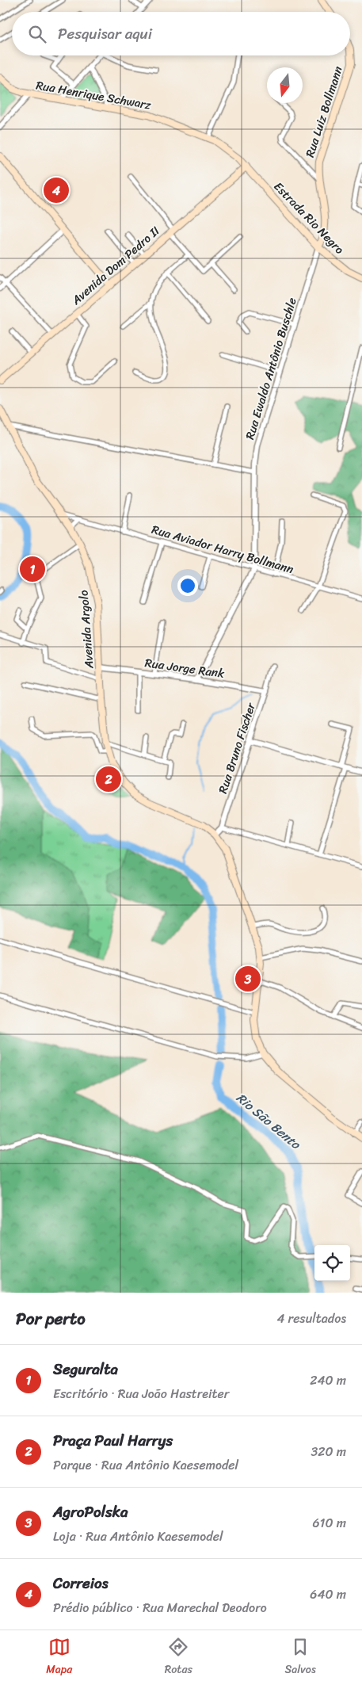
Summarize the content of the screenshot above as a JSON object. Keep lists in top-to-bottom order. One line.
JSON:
{"streets":{"main road":["Rua Henrique Schwarz","Rua Luiz Bollmann","Estrada Rio Negro","Avenida Dom Pedro II","Avenida Argolo"],"street":["Rua Ewaldo Antônio Buschle","Rua Aviador Harry Bollmann","Rua Jorge Rank","Rua Bruno Fischer"]},"crossings":[["Rua Henrique Schwarz","Estrada Rio Negro"],["Rua Henrique Schwarz","Avenida Dom Pedro II"],["Rua Luiz Bollmann","Estrada Rio Negro"],["Rua Luiz Bollmann","Rua Ewaldo Antônio Buschle"],["Estrada Rio Negro","Avenida Dom Pedro II"],["Estrada Rio Negro","Rua Ewaldo Antônio Buschle"],["Rua Ewaldo Antônio Buschle","Rua Aviador Harry Bollmann"],["Rua Aviador Harry Bollmann","Avenida Argolo"],["Avenida Argolo","Rua Jorge Rank"],["Rua Jorge Rank","Rua Bruno Fischer"]],"water":["Rio São Bento"],"north":"bottom","page":{"search":"Pesquisar aqui","pins":["4","1","2","3"],"heading":["Por perto","4 resultados"],"list":[{"mark":"1","name":"Seguralta","note":"Escritório · Rua João Hastreiter","value":"240 m"},{"mark":"2","name":"Praça Paul Harrys","note":"Parque · Rua Antônio Kaesemodel","value":"320 m"},{"mark":"3","name":"AgroPolska","note":"Loja · Rua Antônio Kaesemodel","value":"610 m"},{"mark":"4","name":"Correios","note":"Prédio público · Rua Marechal Deodoro","value":"640 m"}],"nav":["Mapa","Rotas","Salvos"]}}
